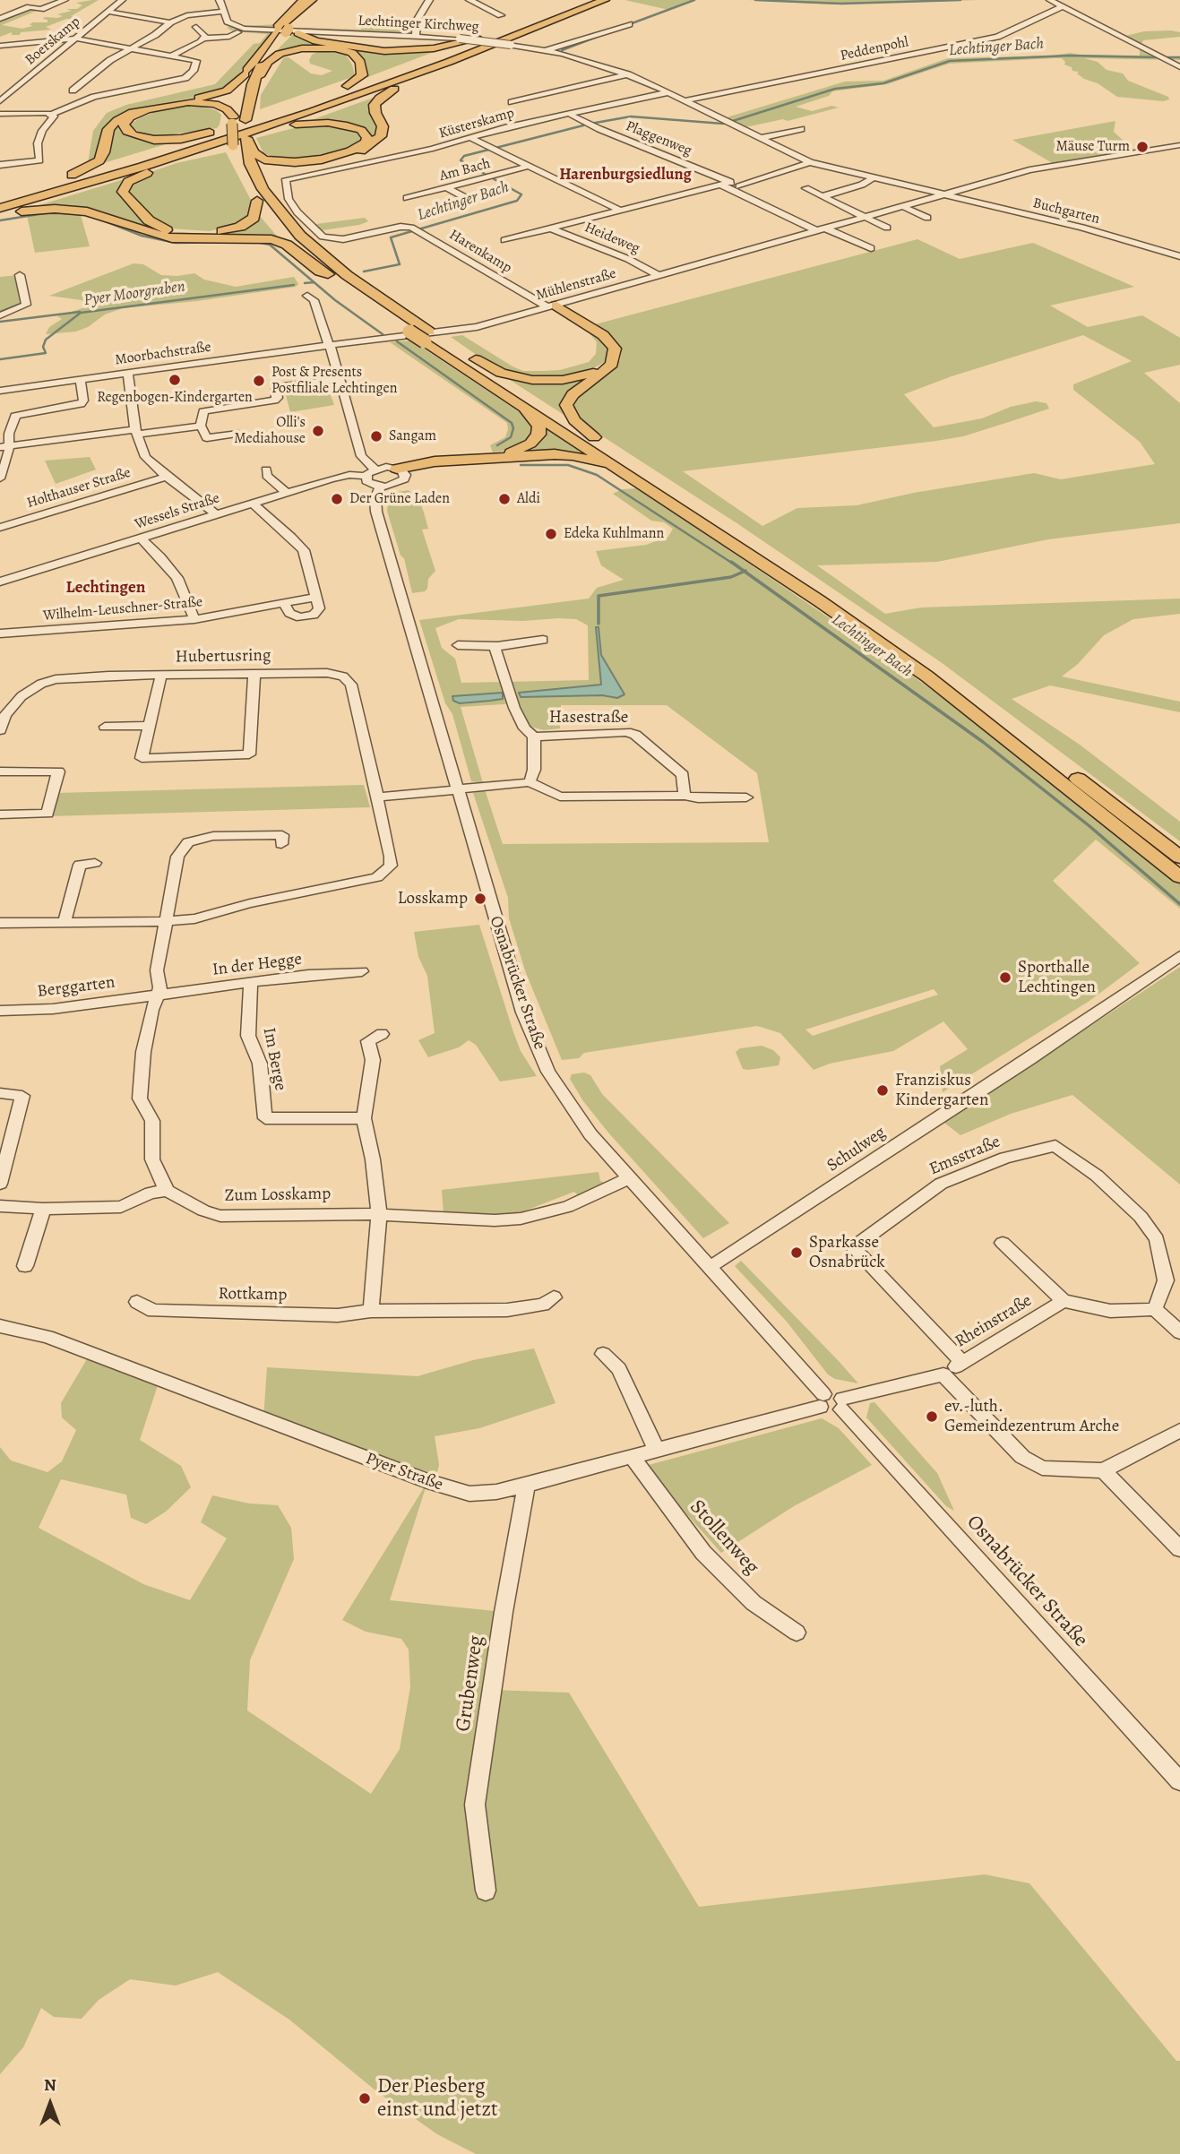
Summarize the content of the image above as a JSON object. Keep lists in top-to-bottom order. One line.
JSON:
{"streets":{"street":["Lechtinger Kirchweg","Boerskamp","Peddenpohl","Küsterskamp","Plaggenweg","Am Bach","Buchgarten","Heideweg","Harenkamp","Mühlenstraße","Moorbachstraße","Holthauser Straße","Wessels Straße","Wilhelm-Leuschner-Straße","Hubertusring","Hasestraße","In der Hegge","Osnabrücker Straße","Berggarten","Im Berge","Schulweg","Emsstraße","Zum Losskamp","Rottkamp","Rheinstraße","Pyer Straße","Stollenweg","Grubenweg"]},"crossings":[["Lechtinger Kirchweg","Peddenpohl"],["Lechtinger Kirchweg","Küsterskamp"],["Lechtinger Kirchweg","Plaggenweg"],["Lechtinger Kirchweg","Buchgarten"],["Lechtinger Kirchweg","Mühlenstraße"],["Küsterskamp","Plaggenweg"],["Küsterskamp","Harenkamp"],["Buchgarten","Mühlenstraße"],["Heideweg","Mühlenstraße"],["Harenkamp","Mühlenstraße"],["Mühlenstraße","Moorbachstraße"],["In der Hegge","Berggarten"],["In der Hegge","Im Berge"],["Osnabrücker Straße","Schulweg"],["Osnabrücker Straße","Zum Losskamp"],["Osnabrücker Straße","Rheinstraße"],["Osnabrücker Straße","Pyer Straße"],["Emsstraße","Rheinstraße"],["Pyer Straße","Stollenweg"],["Pyer Straße","Grubenweg"]],"districts":["Harenburgsiedlung","Lechtingen"],"water":["Lechtinger Bach","Pyer Moorgraben"],"places":["Mäuse Turm","Regenbogen-Kindergarten","Post & Presents Postfiliale Lechtingen","Olli's Mediahouse","Sangam","Der Grüne Laden","Aldi","Edeka Kuhlmann","Losskamp","Sporthalle Lechtingen","Franziskus Kindergarten","Sparkasse Osnabrück","ev.-luth. Gemeindezentrum Arche","Der Piesberg einst und jetzt"],"north":"top"}
